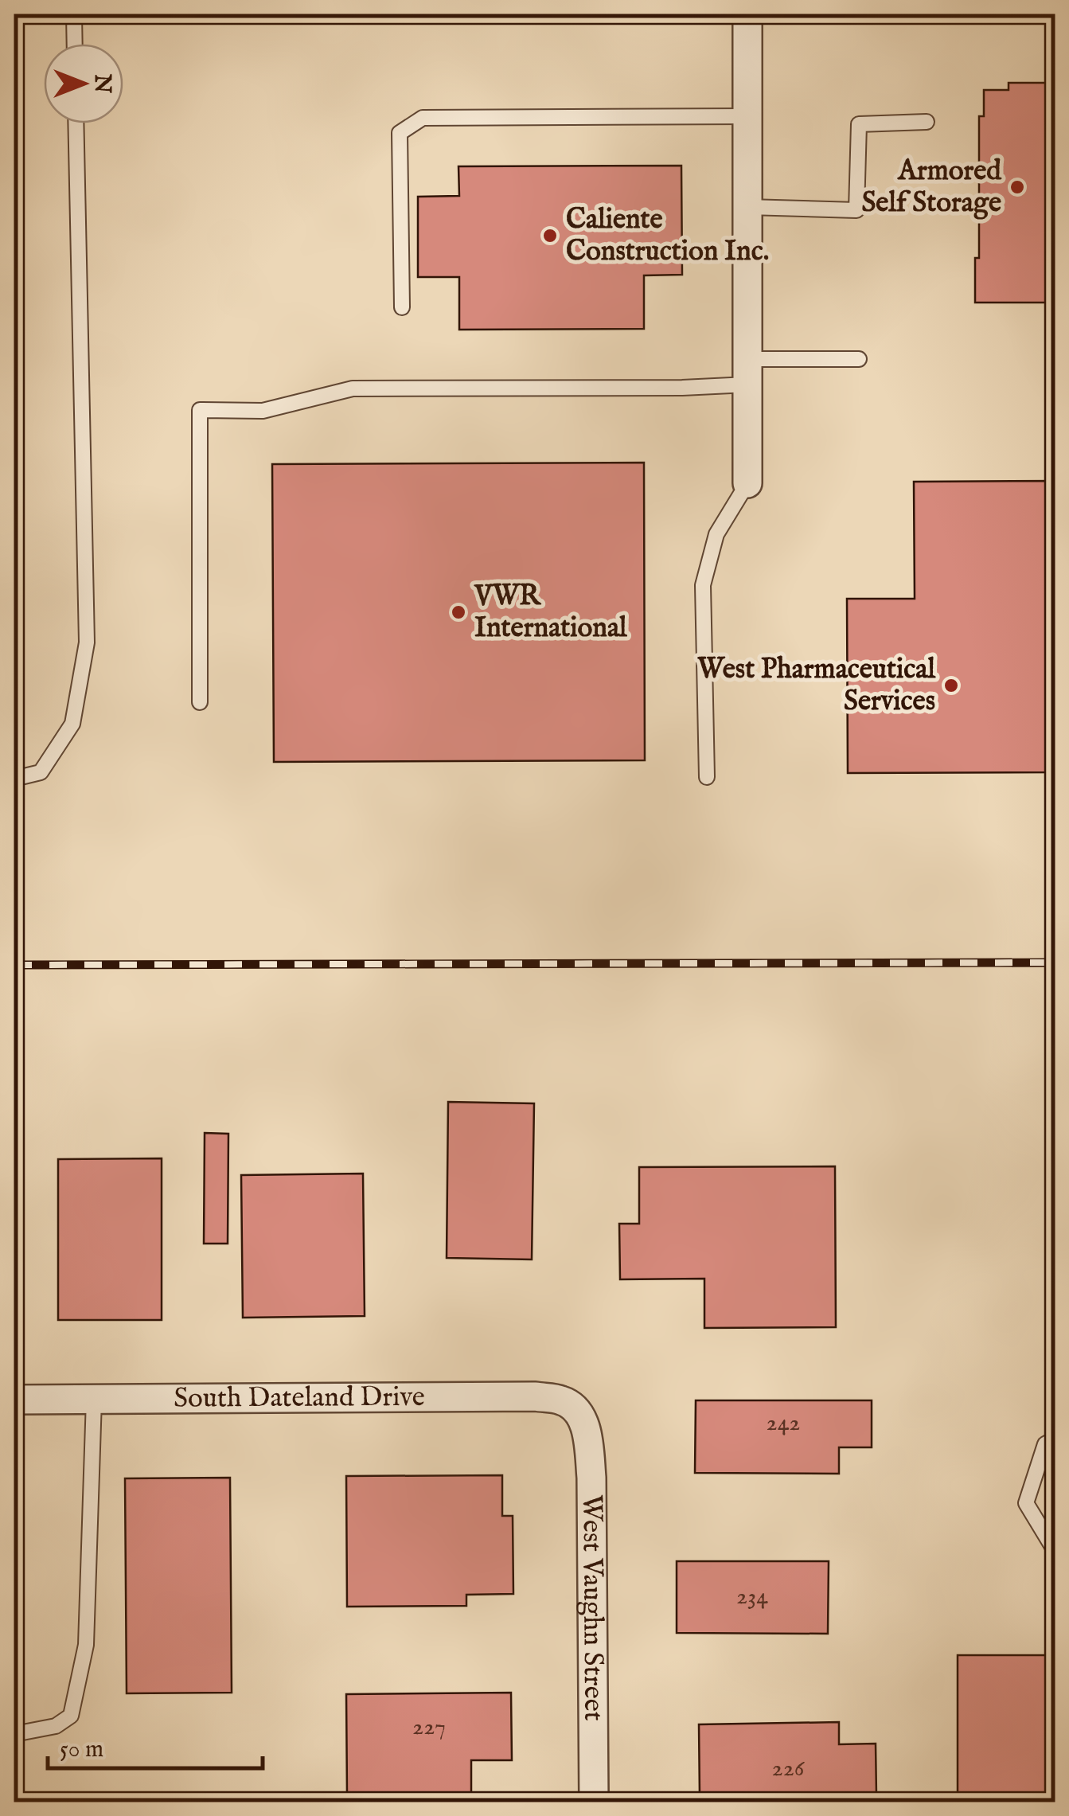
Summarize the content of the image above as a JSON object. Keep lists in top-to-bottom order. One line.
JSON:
{"streets":{"street":["South Dateland Drive","West Vaughn Street"]},"crossings":[["South Dateland Drive","West Vaughn Street"]],"places":["Armored Self Storage","Caliente Construction Inc.","VWR International","West Pharmaceutical Services"],"house_numbers":["242","234","227","226"],"scale_bar":"50 m","north":"right"}
